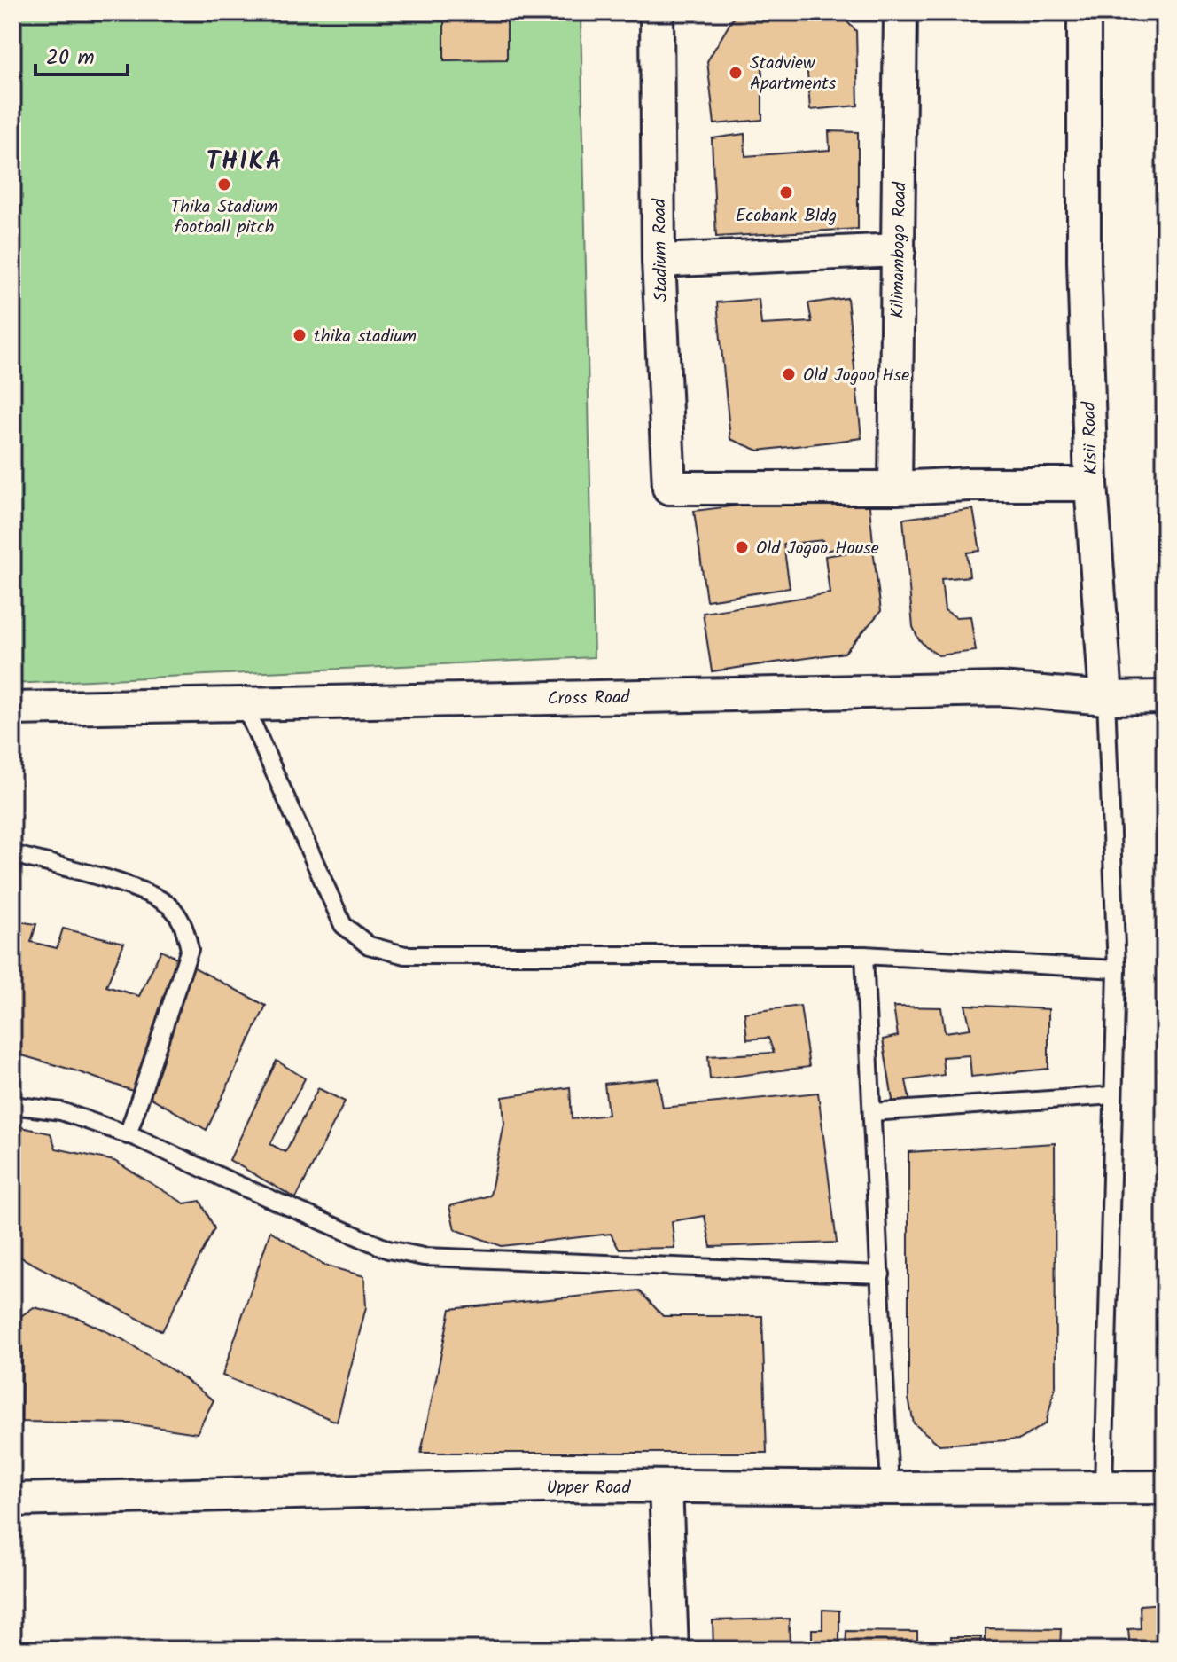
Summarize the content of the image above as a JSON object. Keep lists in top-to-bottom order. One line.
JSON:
{"streets":{"street":["Stadium Road","Kilimambogo Road","Kisii Road","Cross Road","Upper Road"]},"crossings":[["Stadium Road","Kisii Road"],["Kilimambogo Road","Kisii Road"]],"districts":["THIKA"],"places":["Stadview Apartments","Thika Stadium football pitch","Ecobank Bldg","thika stadium","Old Jogoo Hse","Old Jogoo House"],"scale_bar":"20 m"}
